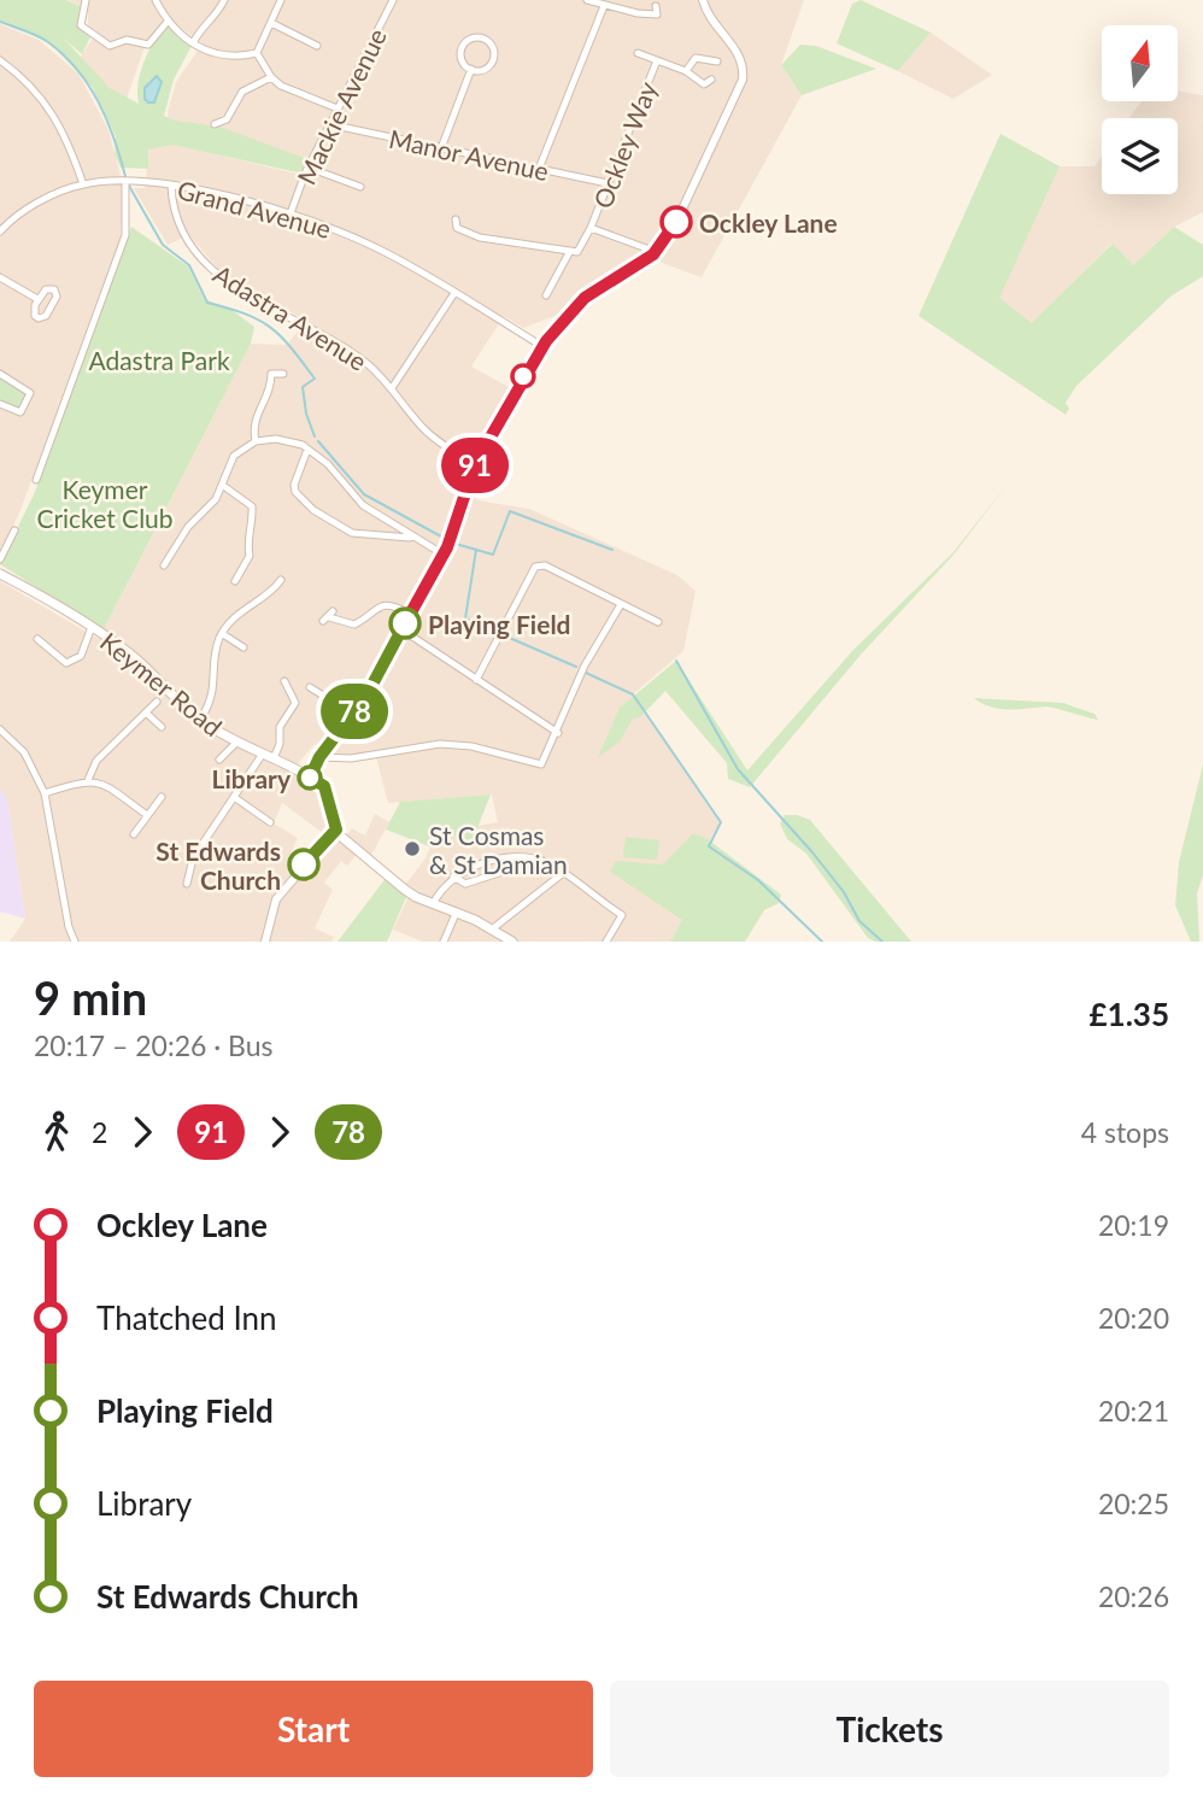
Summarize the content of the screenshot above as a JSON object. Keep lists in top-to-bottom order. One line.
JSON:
{"streets":{"main road":["Keymer Road"],"street":["Mackie Avenue","Ockley Way","Manor Avenue","Grand Avenue","Adastra Avenue"]},"crossings":[["Mackie Avenue","Manor Avenue"],["Mackie Avenue","Grand Avenue"],["Ockley Way","Manor Avenue"],["Grand Avenue","Adastra Avenue"]],"parks":["Adastra Park","Keymer Cricket Club"],"places":["Ockley Lane","Playing Field","Library","St Cosmas & St Damian","St Edwards Church"],"lines":["bus line 91","bus line 78"],"north":"top","page":{"on_map":["91","78"],"heading":["9 min","20:17 – 20:26 · Bus","£1.35"],"legs":["2","91","78","4 stops"],"list":[{"name":"Ockley Lane","value":"20:19"},{"name":"Thatched Inn","value":"20:20"},{"name":"Playing Field","value":"20:21"},{"name":"Library","value":"20:25"},{"name":"St Edwards Church","value":"20:26"}],"buttons":["Start","Tickets"]}}
